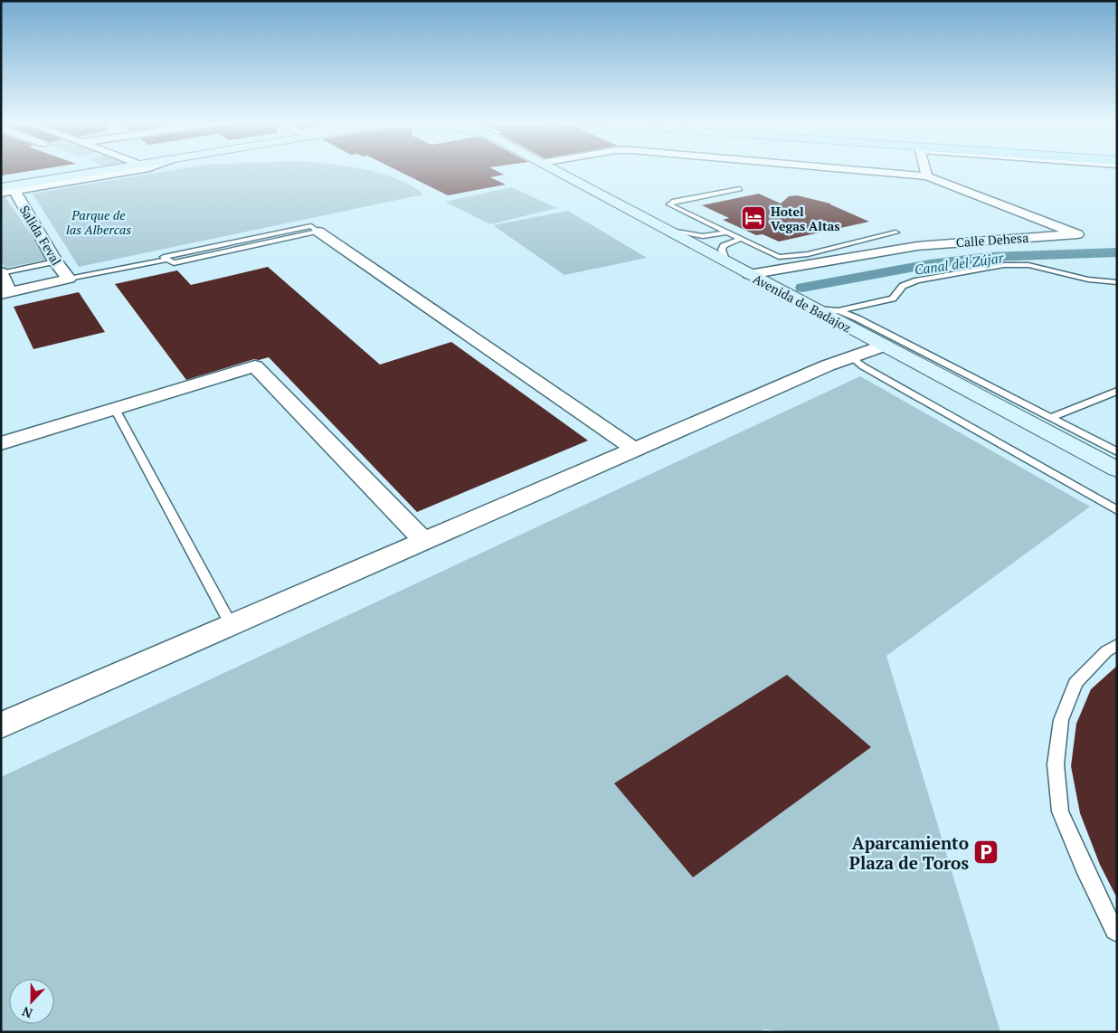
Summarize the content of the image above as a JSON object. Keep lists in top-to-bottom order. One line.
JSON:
{"streets":{"main road":["Avenida de Badajoz"],"street":["Salida Feval","Calle Dehesa"]},"crossings":[["Calle Dehesa","Avenida de Badajoz"]],"water":["Canal del Zújar"],"parks":["Parque de las Albercas"],"places":{"hotel":["Hotel Vegas Altas"],"parking":["Aparcamiento Plaza de Toros"]},"north":"bottom"}
